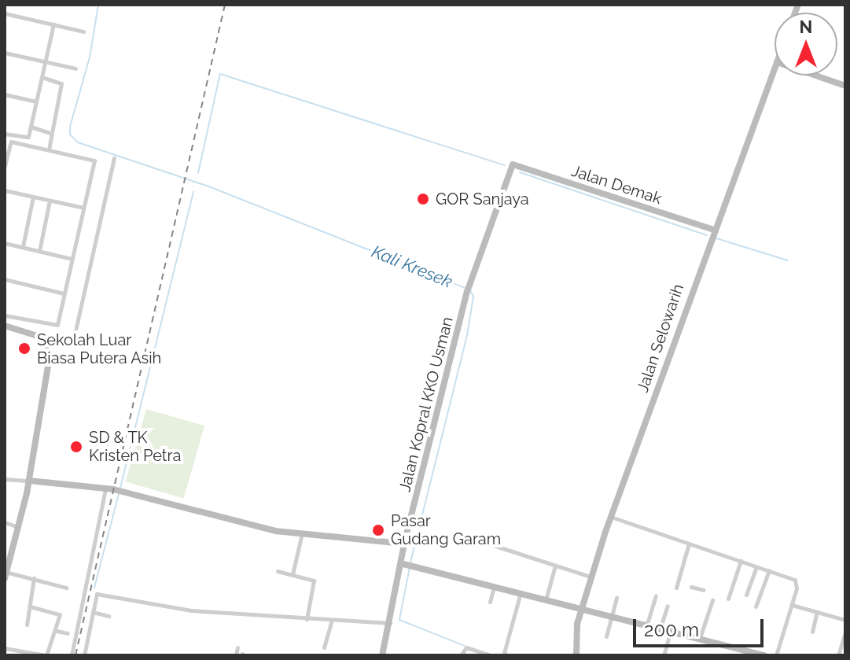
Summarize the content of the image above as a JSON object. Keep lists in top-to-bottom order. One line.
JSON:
{"streets":{"main road":["Jalan Demak","Jalan Selowarih","Jalan Kopral KKO Usman"]},"crossings":[["Jalan Demak","Jalan Selowarih"],["Jalan Demak","Jalan Kopral KKO Usman"]],"water":["Kali Kresek"],"places":["GOR Sanjaya","Sekolah Luar Biasa Putera Asih","SD & TK Kristen Petra","Pasar Gudang Garam"],"scale_bar":"200 m","north":"top"}
